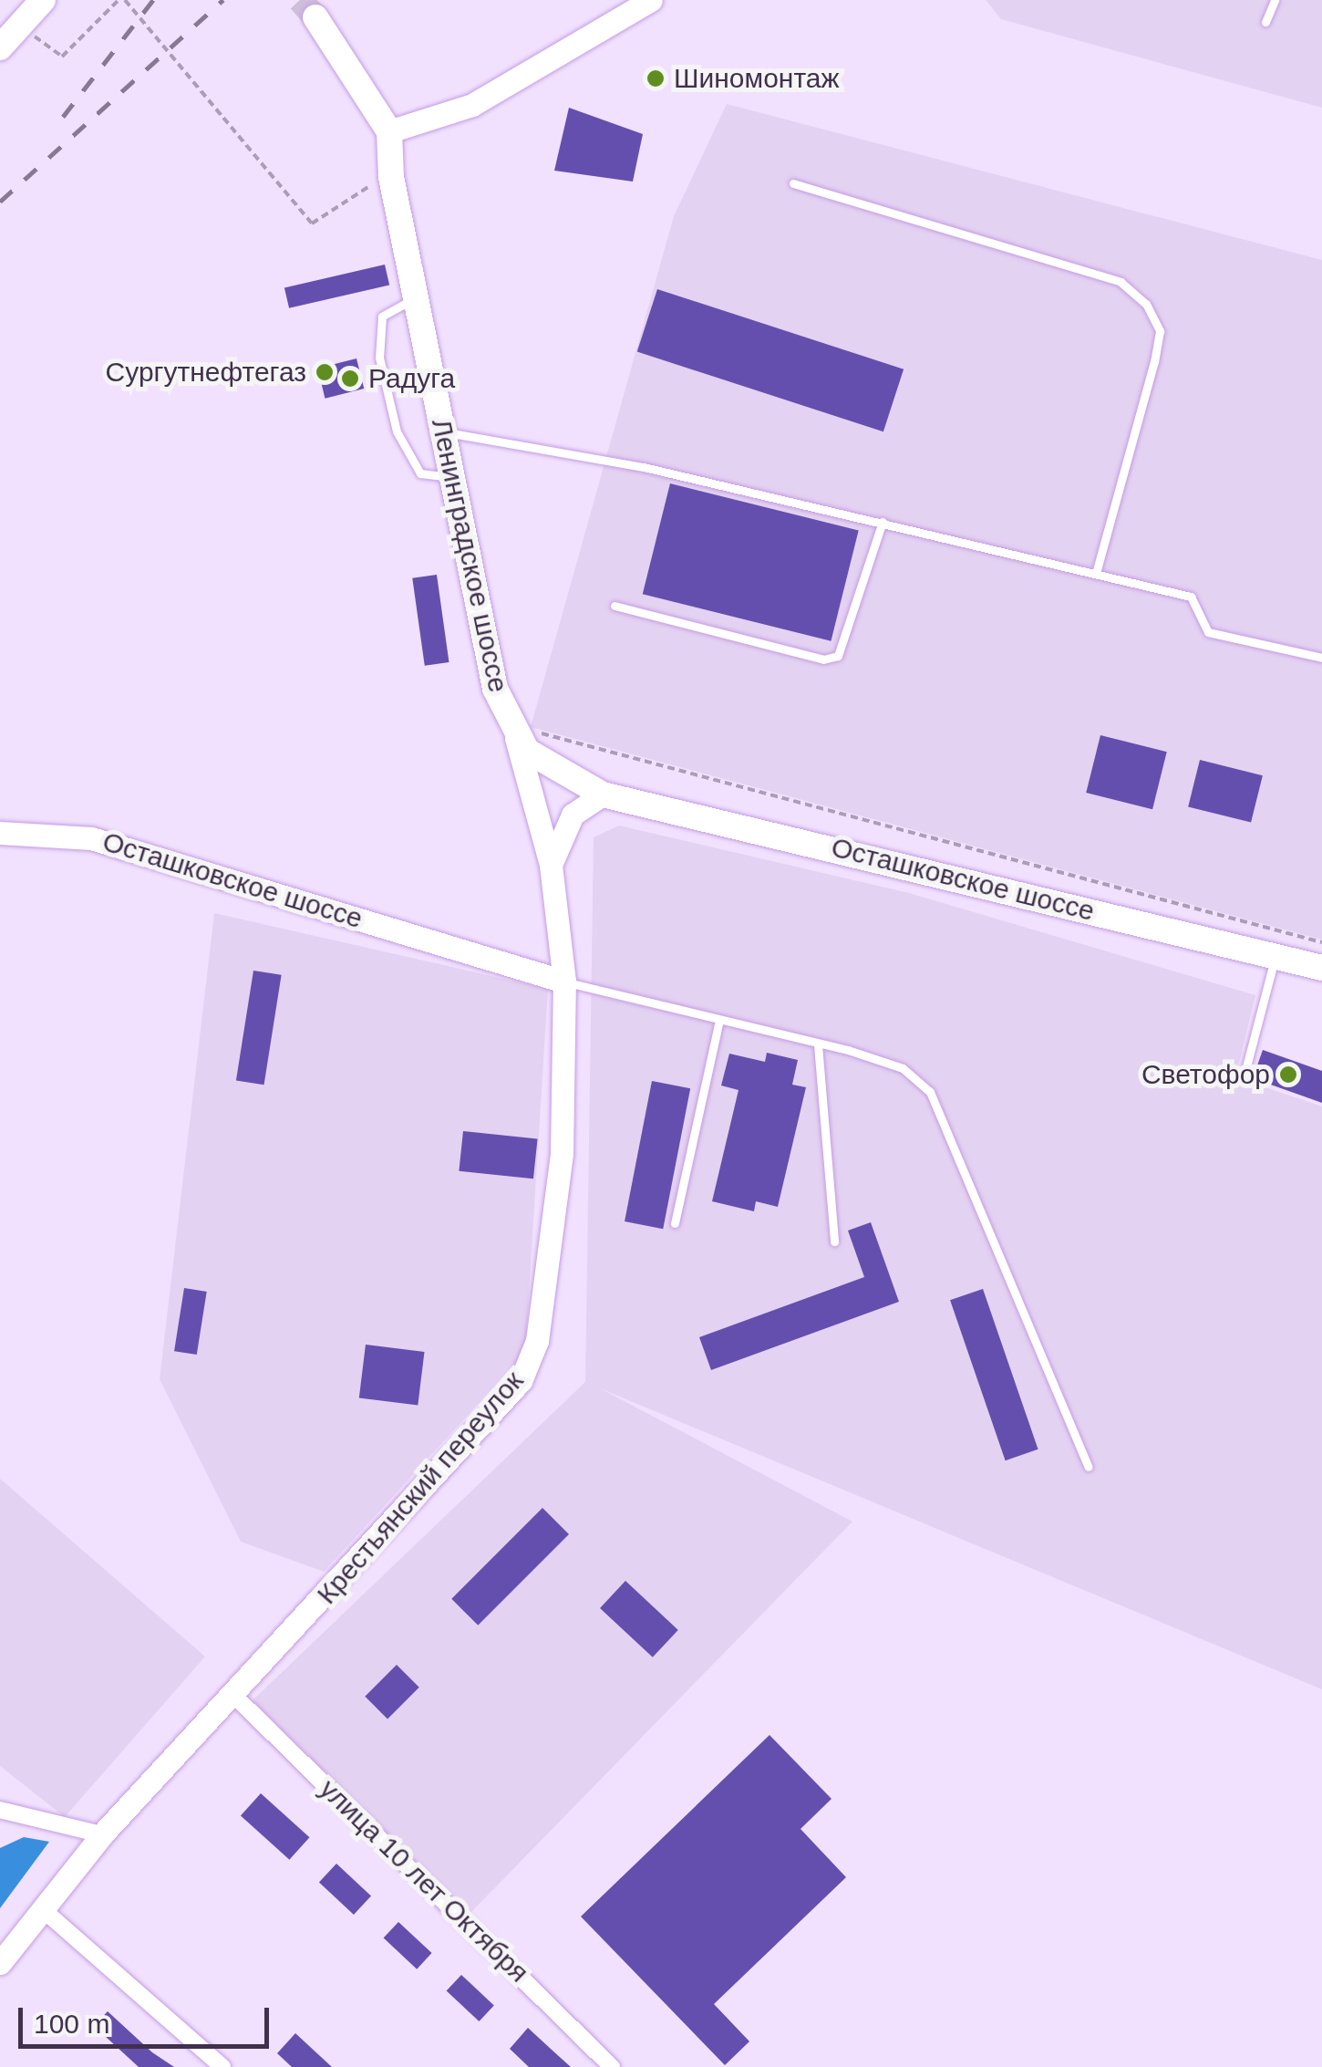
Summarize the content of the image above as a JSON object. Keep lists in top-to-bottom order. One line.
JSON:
{"streets":{"main road":["Ленинградское шоссе","Осташковское шоссе"],"street":["Крестьянский переулок","улица 10 лет Октября"]},"crossings":[["Ленинградское шоссе","Крестьянский переулок"],["Осташковское шоссе","Крестьянский переулок"],["Крестьянский переулок","улица 10 лет Октября"]],"places":["Шиномонтаж","Сургутнефтегаз","Радуга","Светофор"],"scale_bar":"100 m"}
